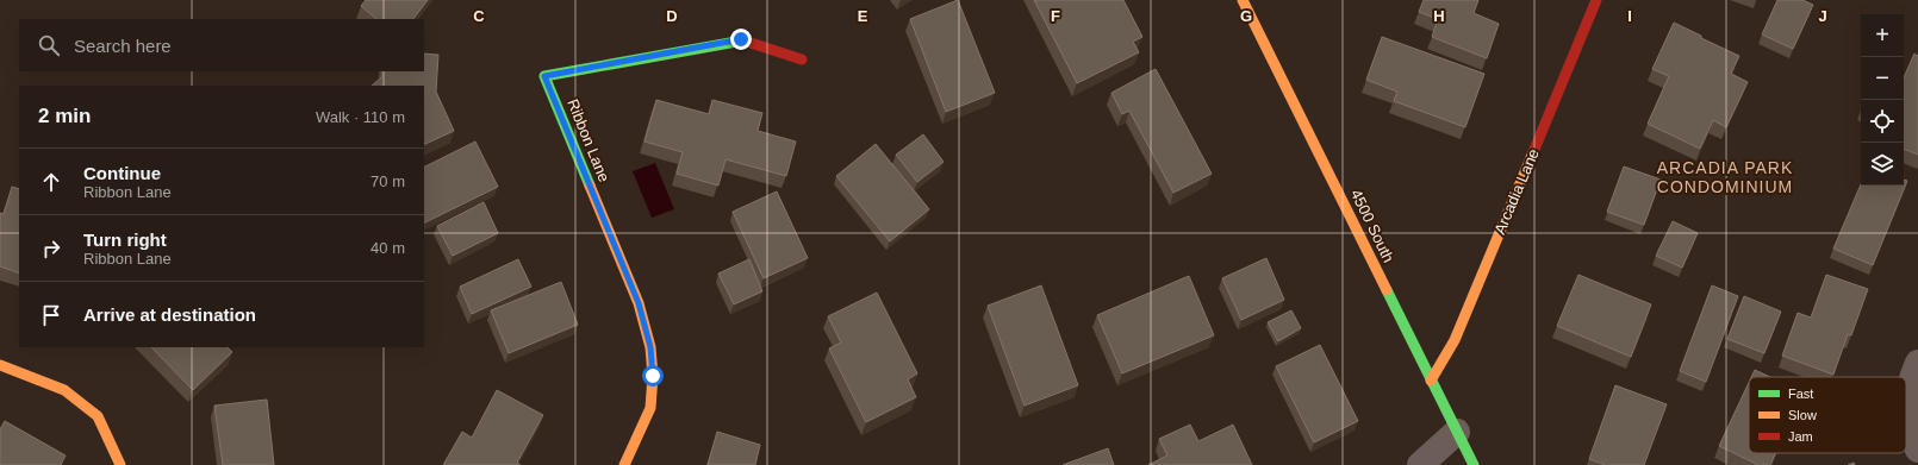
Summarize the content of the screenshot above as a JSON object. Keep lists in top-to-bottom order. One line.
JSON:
{"streets":{"street":["Ribbon Lane","Arcadia Lane","4500 South"]},"crossings":[["Arcadia Lane","4500 South"]],"districts":["ARCADIA PARK CONDOMINIUM"],"legend":["Fast","Slow","Jam"],"page":{"map_buttons":["+","−"],"search":"Search here","heading":["2 min","Walk · 110 m"],"list":[["Continue","Ribbon Lane","70 m"],["Turn right","Ribbon Lane","40 m"],"Arrive at destination"]},"grid":{"columns":["C","D","E","F","G","H","I","J"]}}
